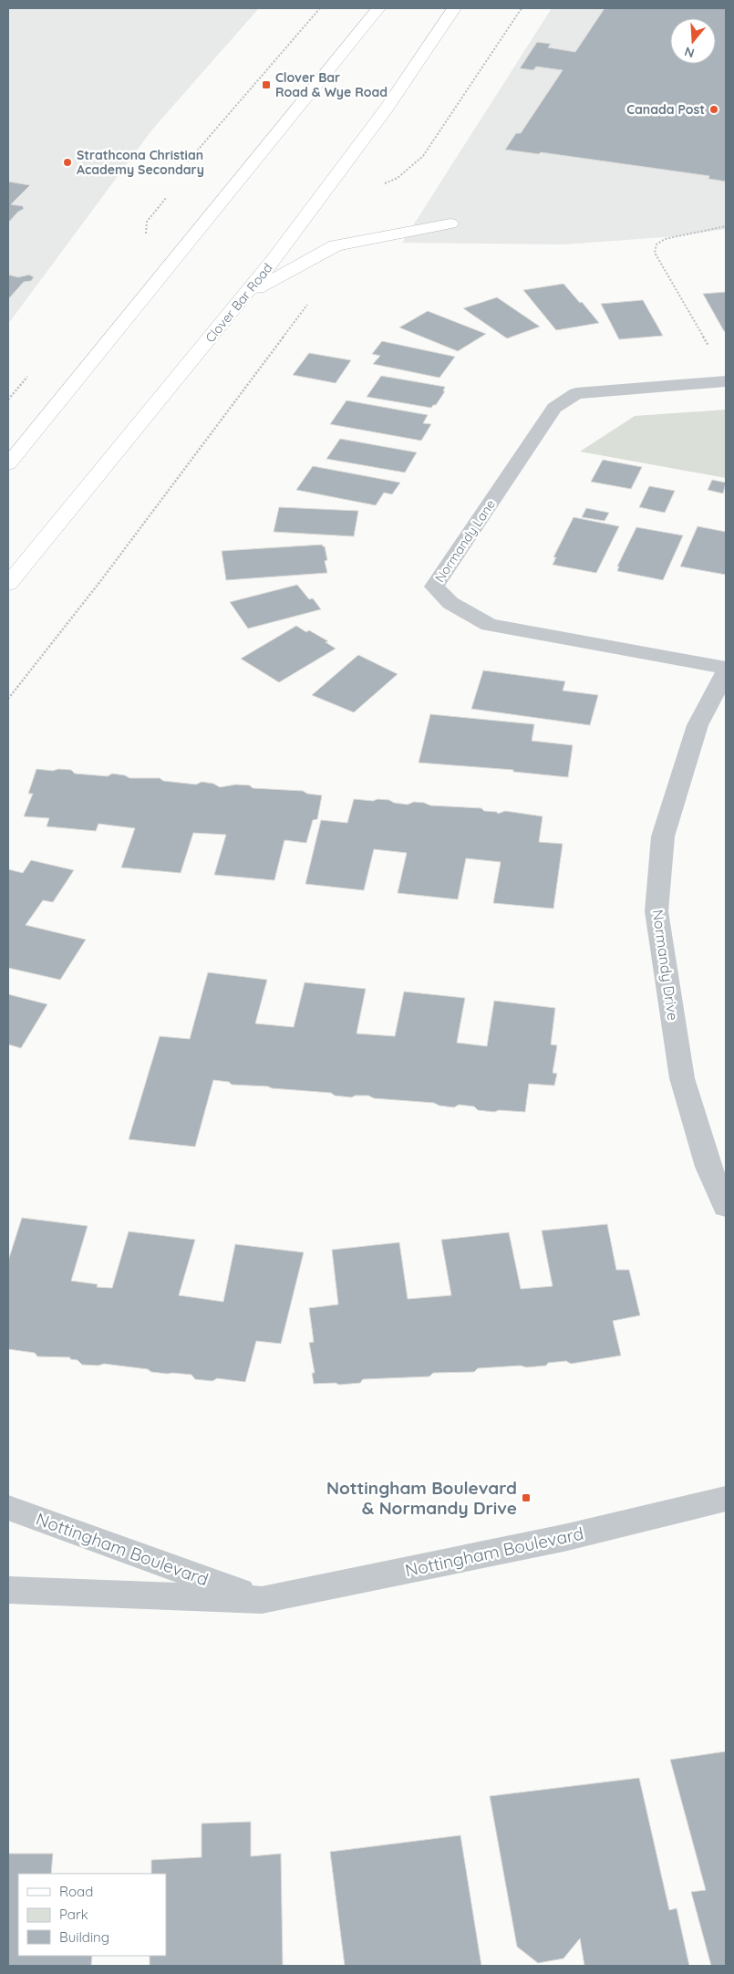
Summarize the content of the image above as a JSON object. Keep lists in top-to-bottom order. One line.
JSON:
{"streets":{"main road":["Clover Bar Road"],"street":["Normandy Lane","Normandy Drive","Nottingham Boulevard"]},"places":{"transit":["Clover Bar Road & Wye Road","Nottingham Boulevard & Normandy Drive"],"other":["Canada Post","Strathcona Christian Academy Secondary"]},"legend":["Road","Park","Building"],"north":"bottom"}
